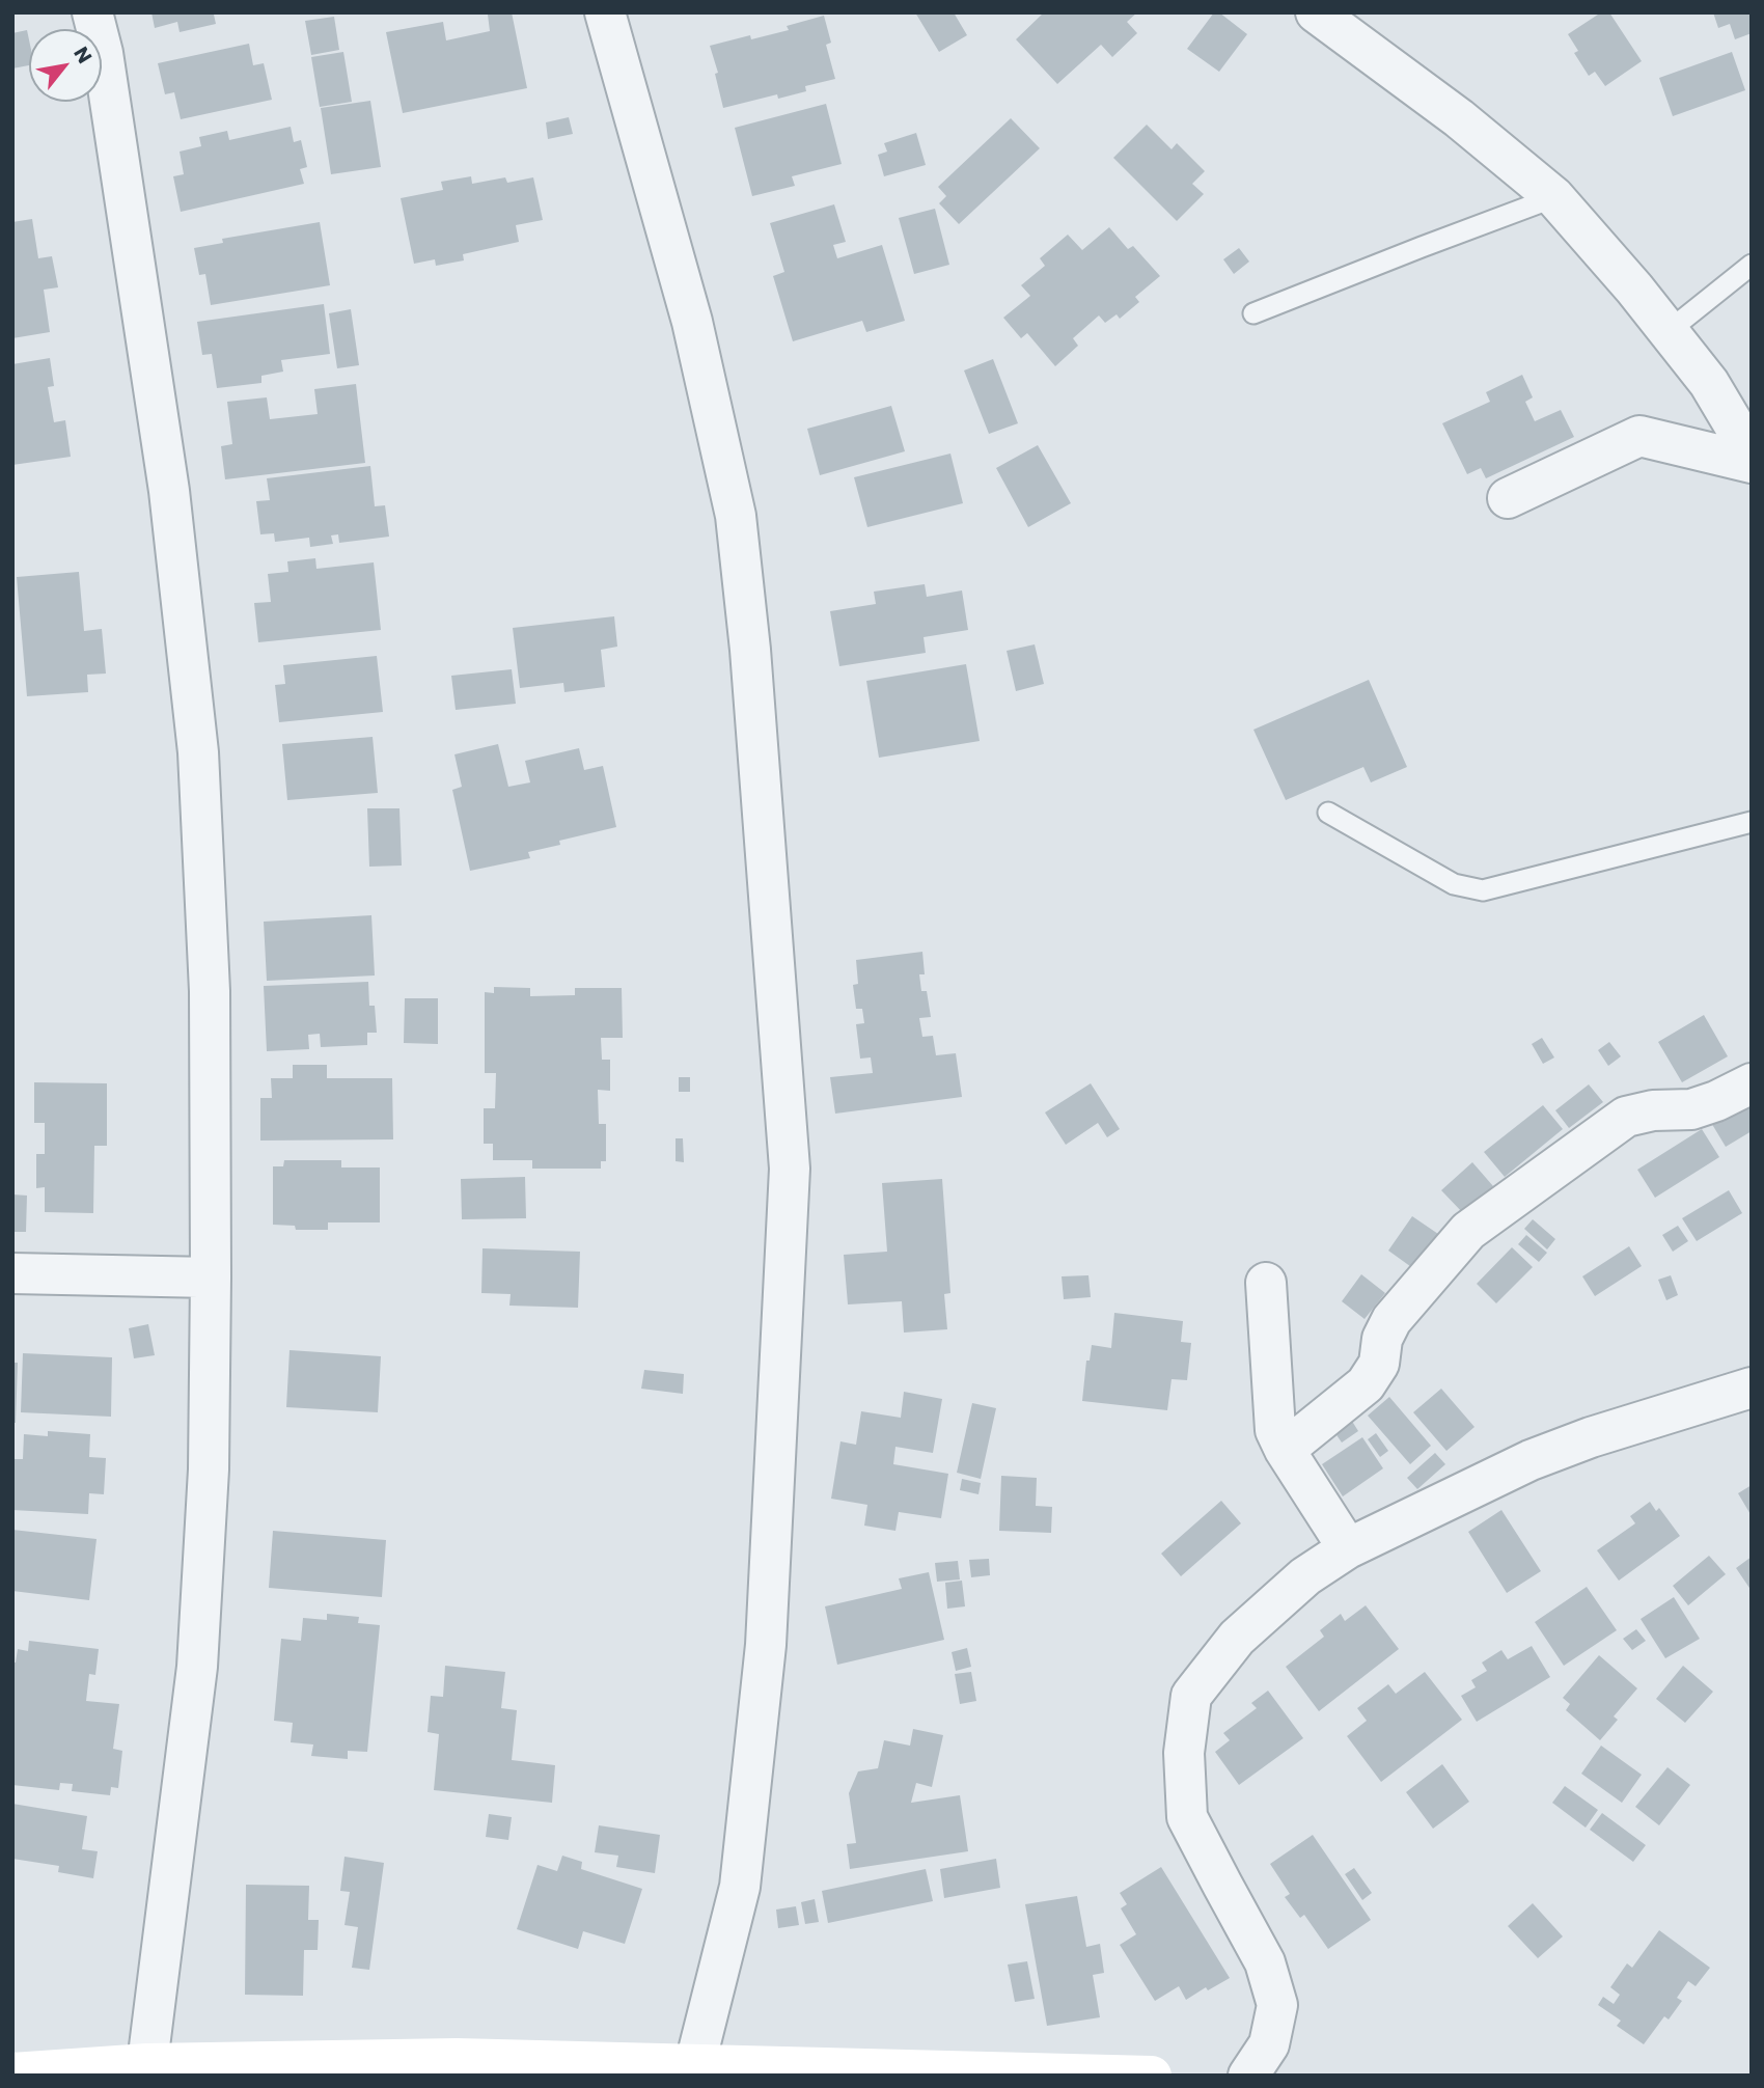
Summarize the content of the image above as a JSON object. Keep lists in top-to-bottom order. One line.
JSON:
{"north":"top right"}
